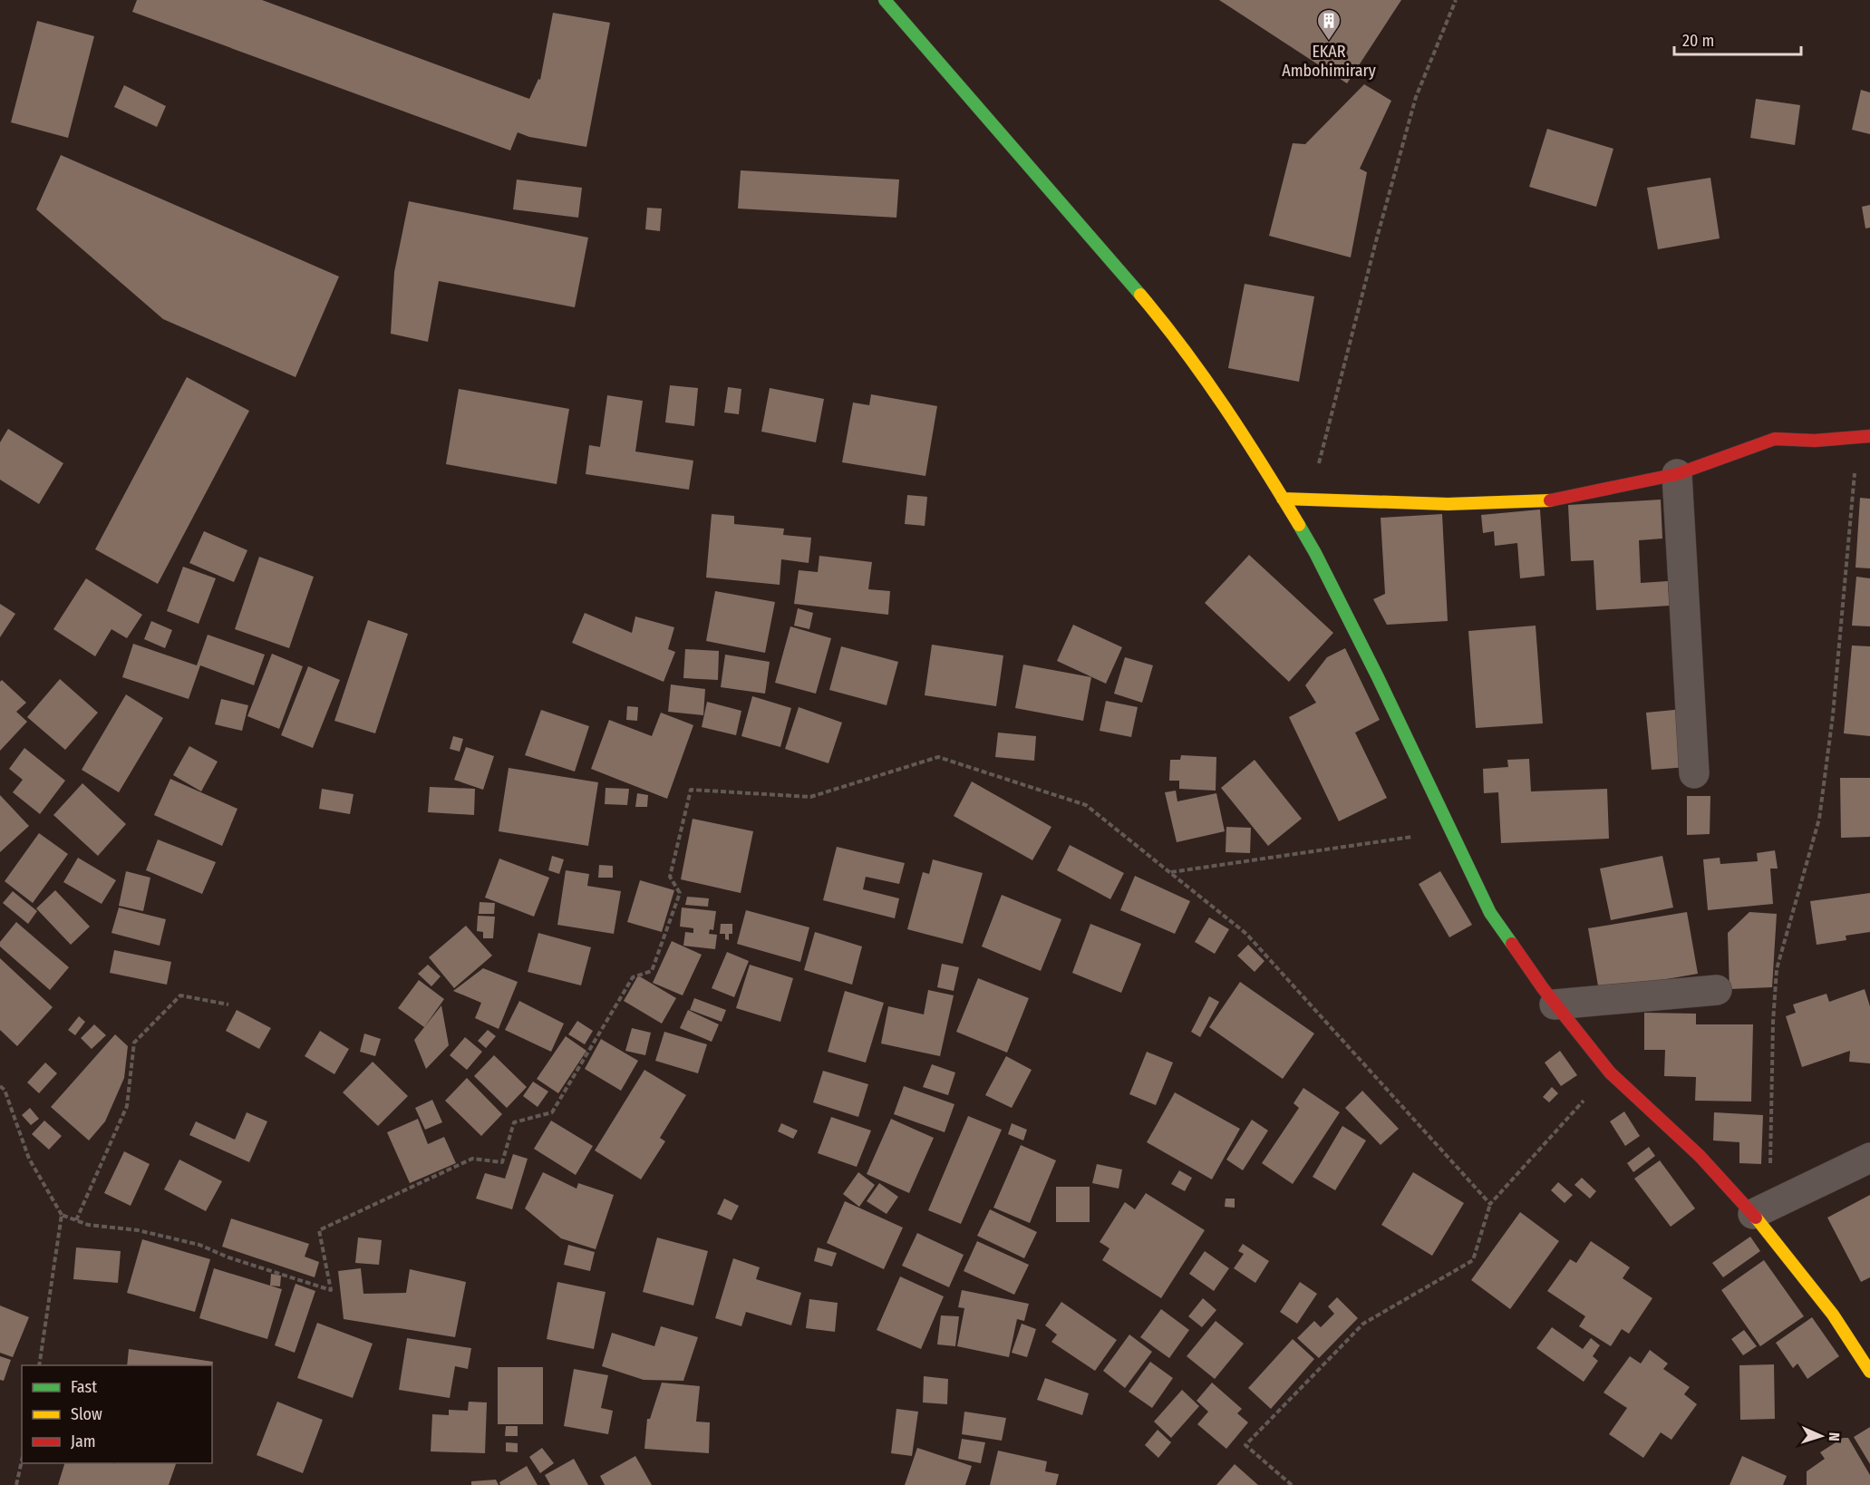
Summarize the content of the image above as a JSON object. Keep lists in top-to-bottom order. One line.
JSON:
{"places":{"building":["EKAR Ambohimirary"]},"legend":["Fast","Slow","Jam"],"scale_bar":"20 m","north":"right"}
